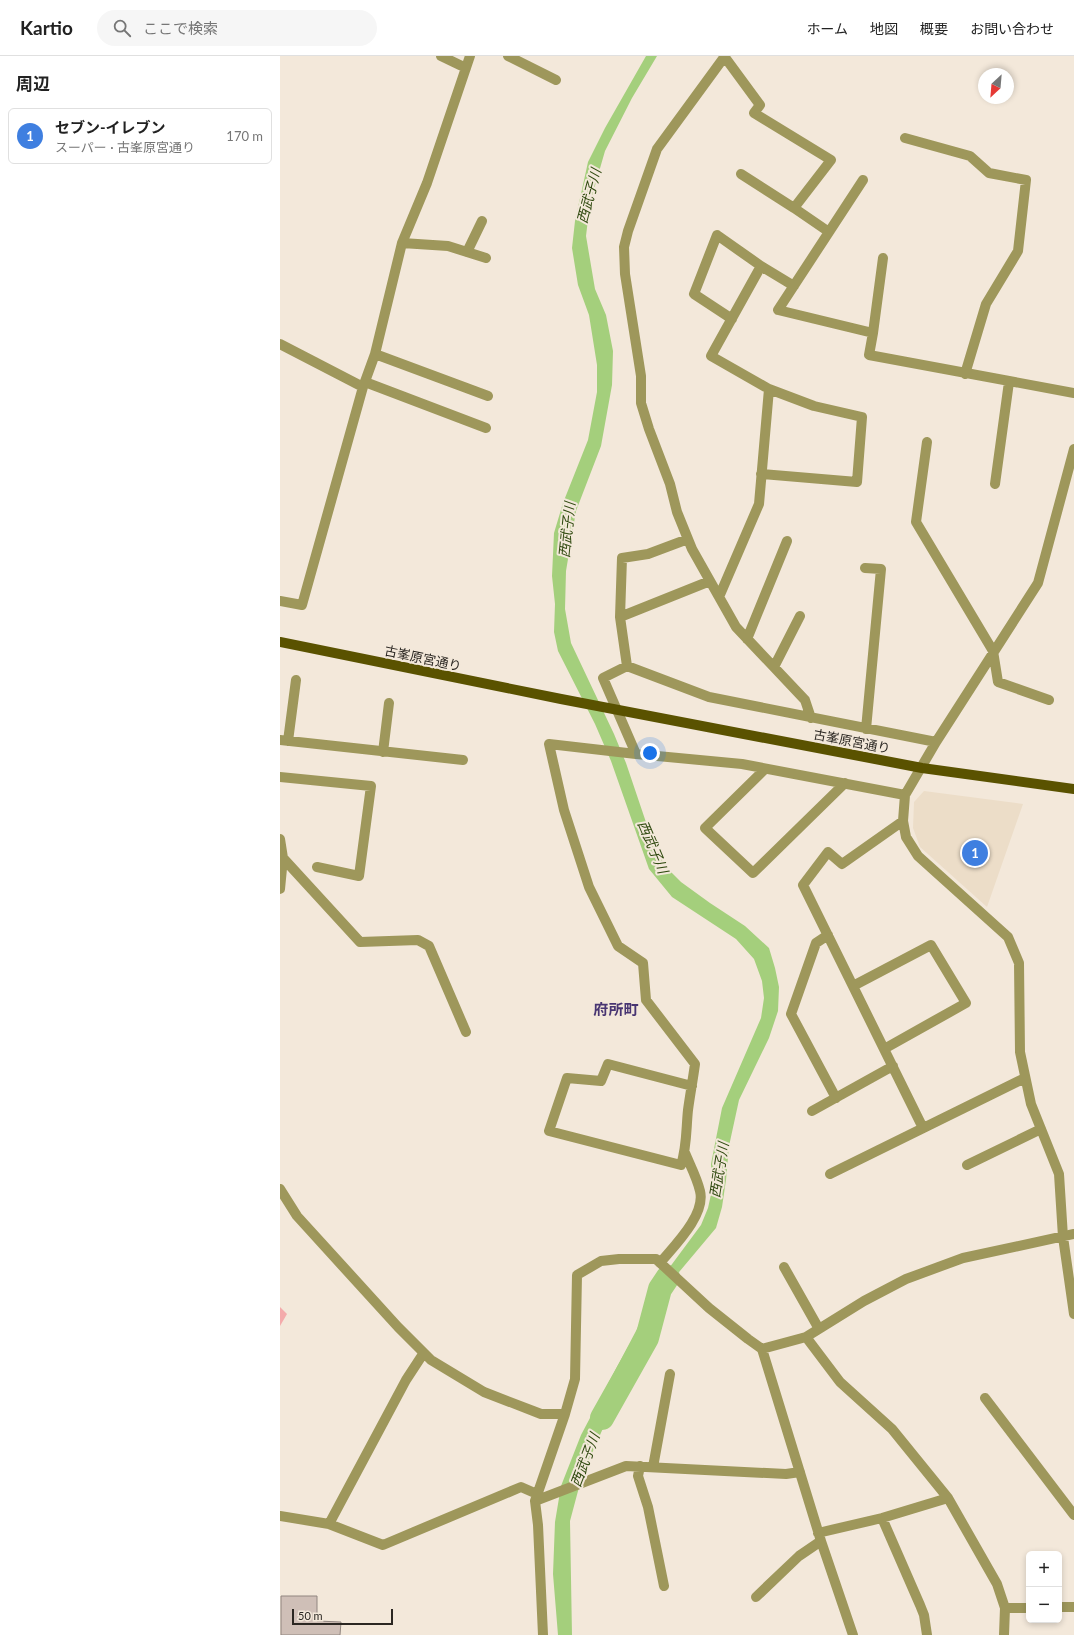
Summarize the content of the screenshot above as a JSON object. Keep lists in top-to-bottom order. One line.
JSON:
{"streets":{"main road":["古峯原宮通り"]},"districts":["府所町"],"water":["西武子川"],"scale_bar":"50 m","north":"bottom left","page":{"header":"Kartio","search":"ここで検索","nav":["ホーム","地図","概要","お問い合わせ"],"heading":"周辺","list":[{"mark":"1","name":"セブン-イレブン","note":"スーパー · 古峯原宮通り","value":"170 m"}],"pins":"1","map_buttons":["+","−"],"scale":"50 m"}}
